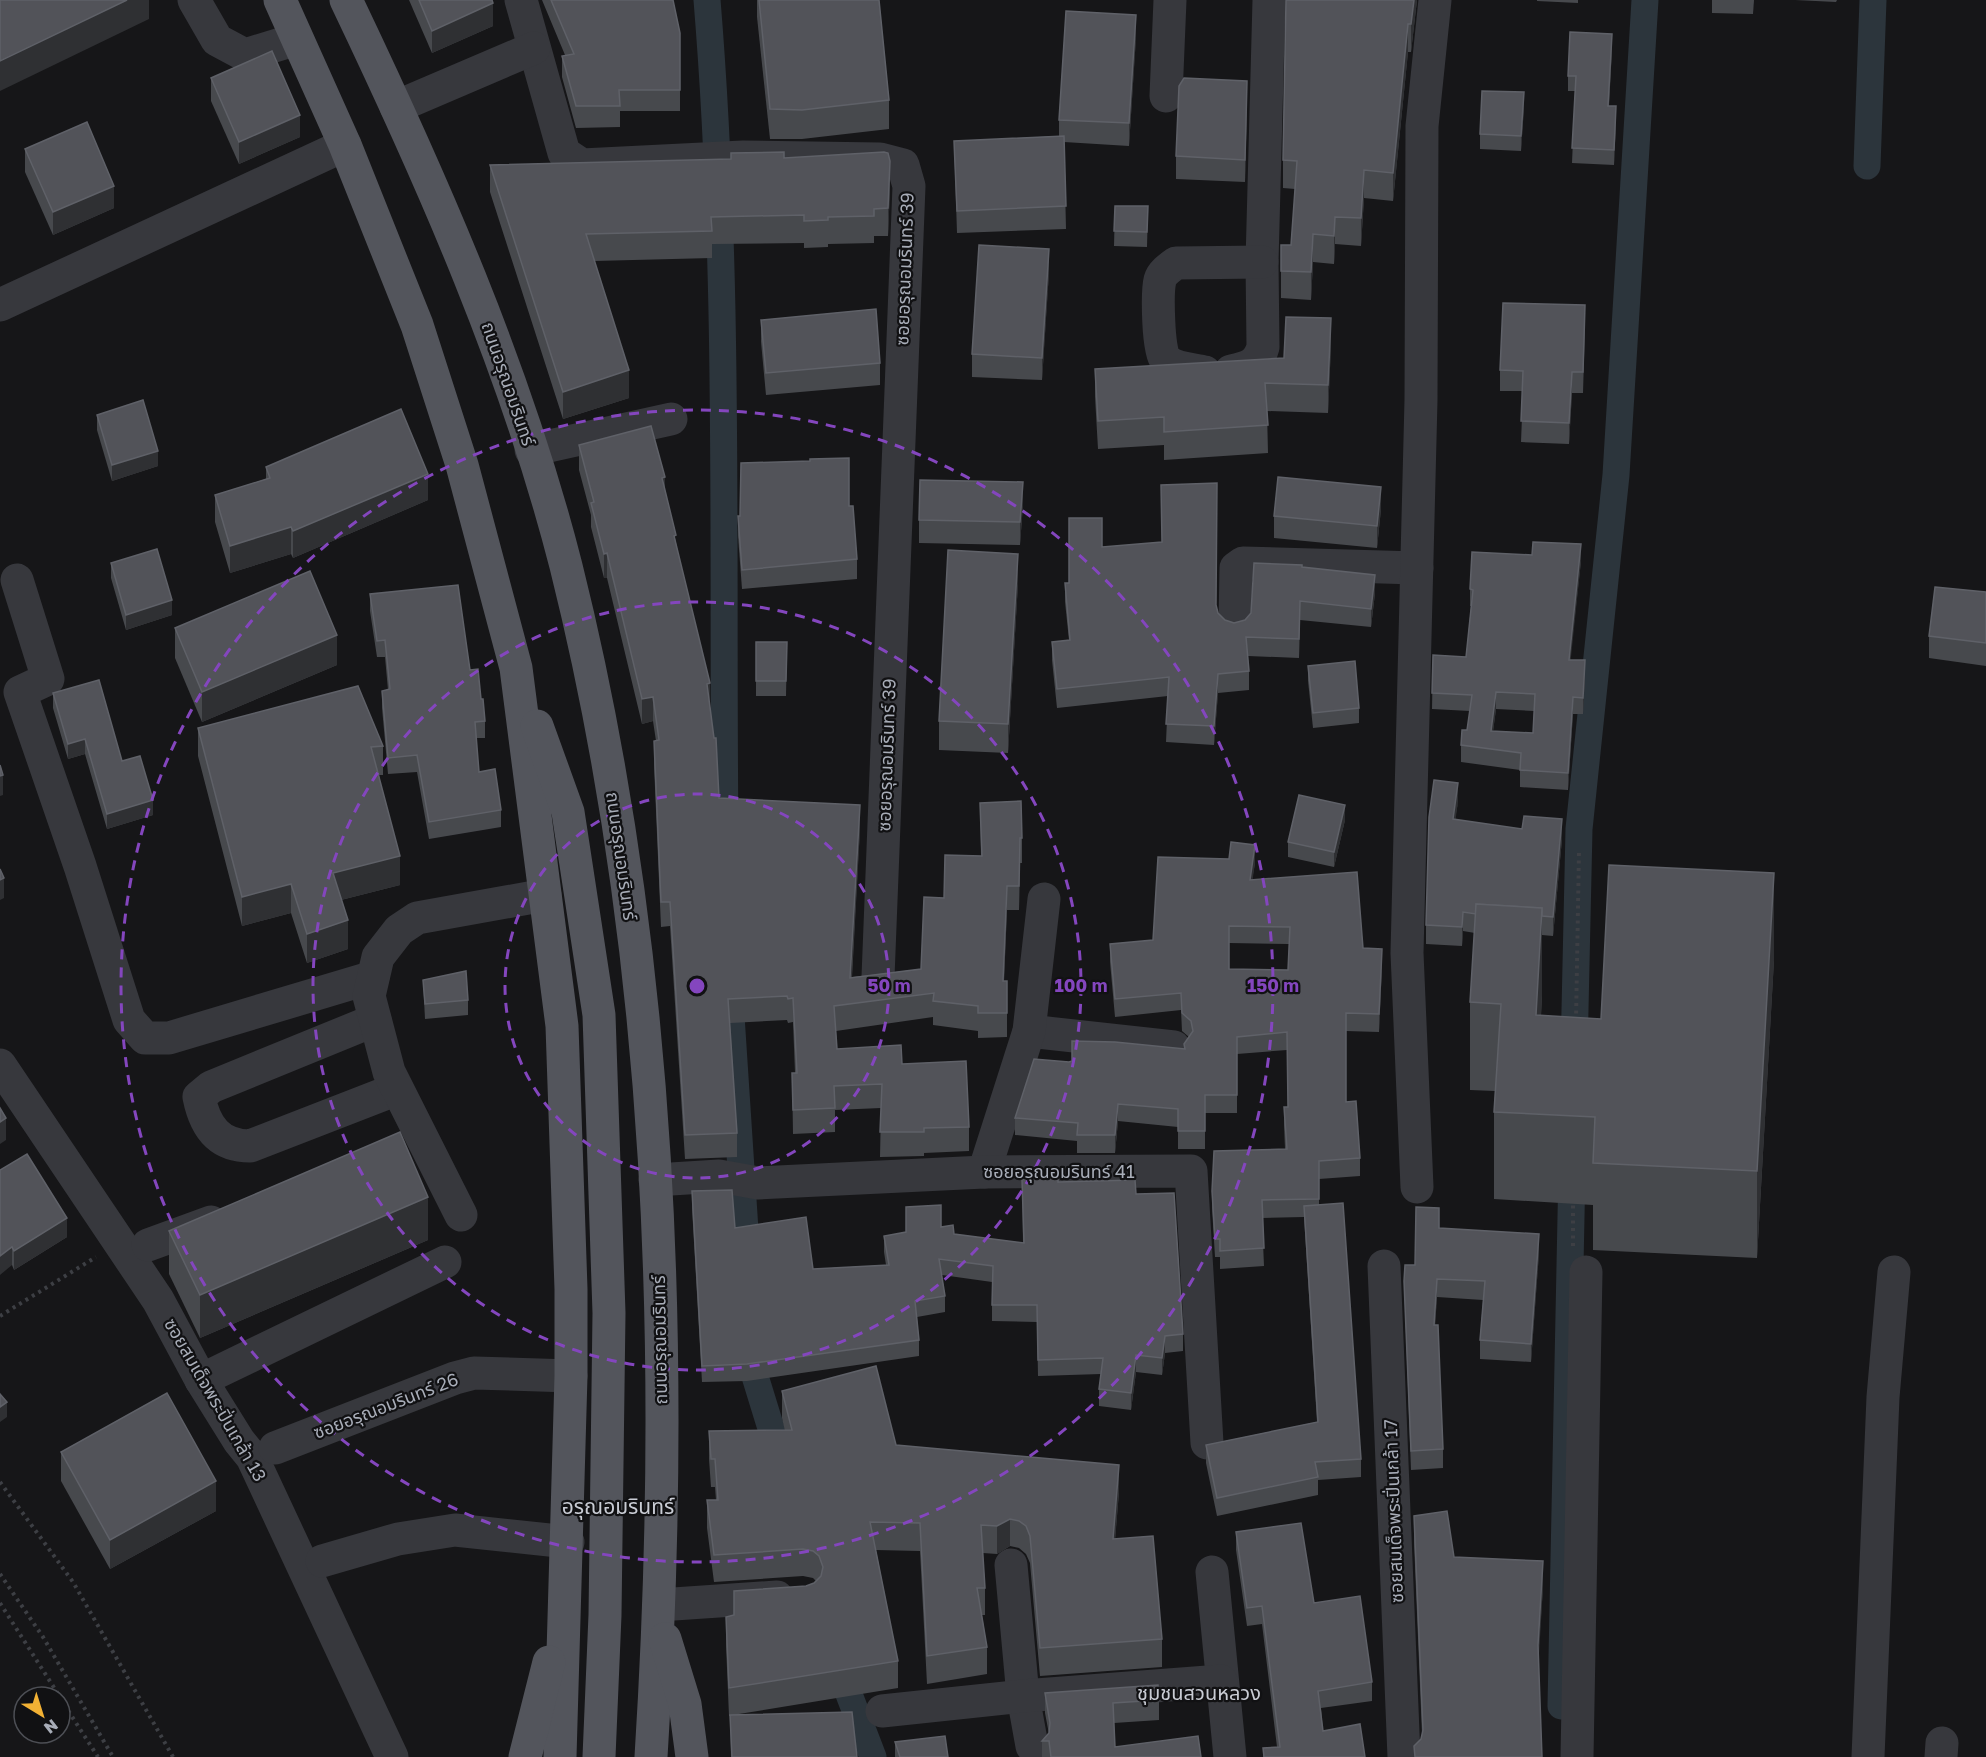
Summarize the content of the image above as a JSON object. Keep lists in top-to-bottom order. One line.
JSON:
{"streets":{"main road":["ถนนอรุณอมรินทร์"],"street":["ซอยอรุณอมรินทร์ 39","ซอยอรุณอมรินทร์ 41","ซอยสมเด็จพระปิ่นเกล้า 13","ซอยอรุณอมรินทร์ 26","ซอยสมเด็จพระปิ่นเกล้า 17"]},"crossings":[["ถนนอรุณอมรินทร์","ซอยอรุณอมรินทร์ 41"]],"districts":["อรุณอมรินทร์","ชุมชนสวนหลวง"],"north":"bottom right","rings":["50 m","100 m","150 m"]}
